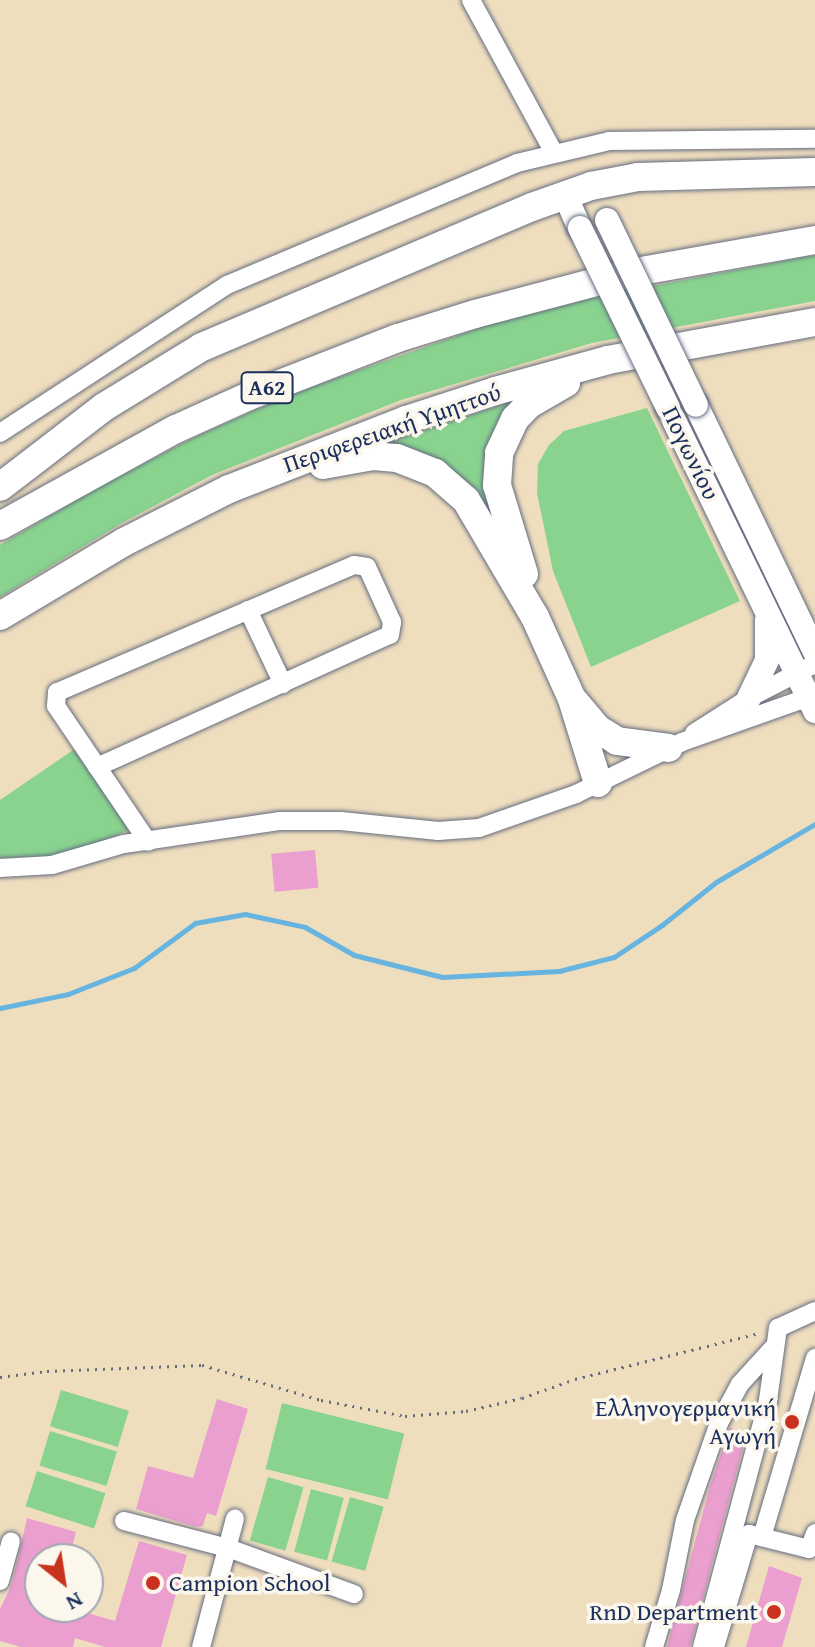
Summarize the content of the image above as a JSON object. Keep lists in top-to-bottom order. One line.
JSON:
{"streets":{"highway":["Α62","Περιφερειακή Υμηττού"],"main road":["Πογωνίου"]},"places":["Ελληνογερμανική Αγωγή","Campion School","RnD Department"],"north":"bottom right"}
